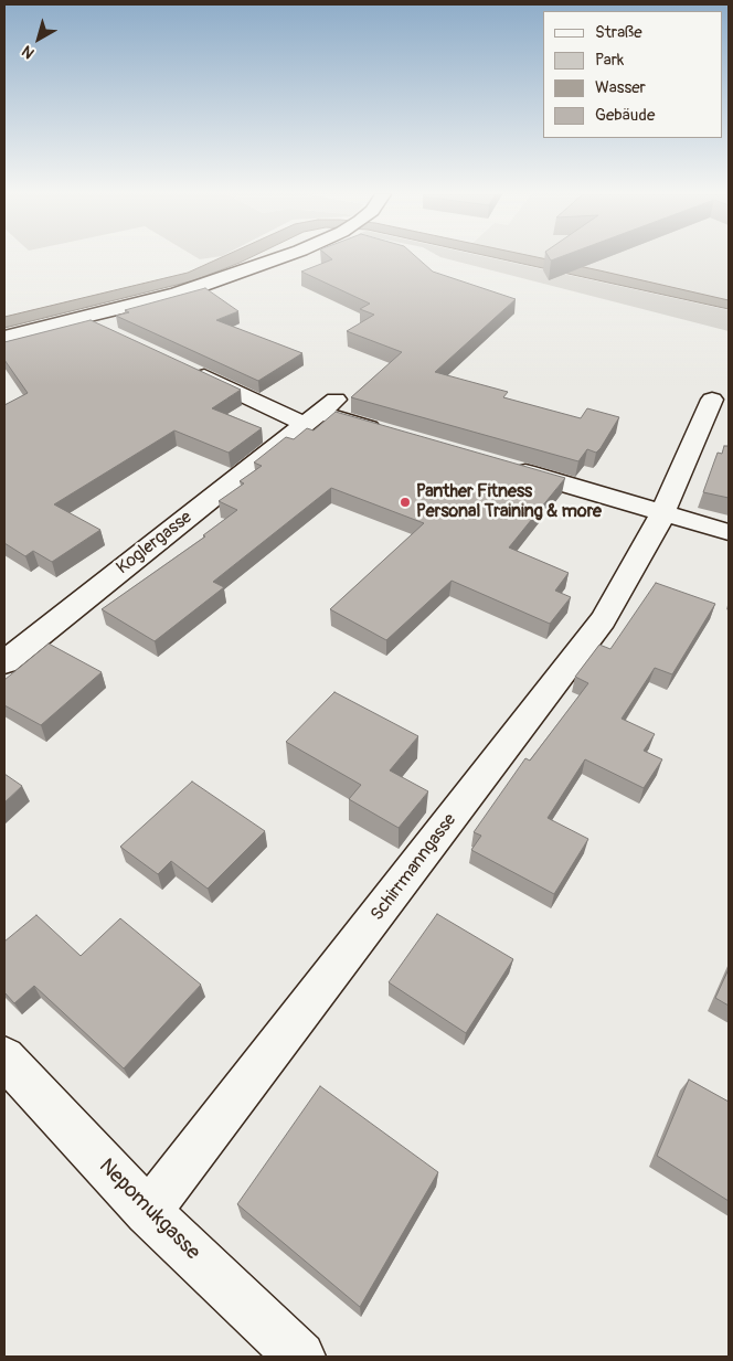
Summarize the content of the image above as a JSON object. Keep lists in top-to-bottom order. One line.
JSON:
{"streets":{"street":["Koglergasse","Schirrmanngasse","Nepomukgasse"]},"crossings":[["Schirrmanngasse","Nepomukgasse"]],"places":["Panther Fitness Personal Training & more"],"legend":["Straße","Park","Wasser","Gebäude"],"north":"bottom left"}
